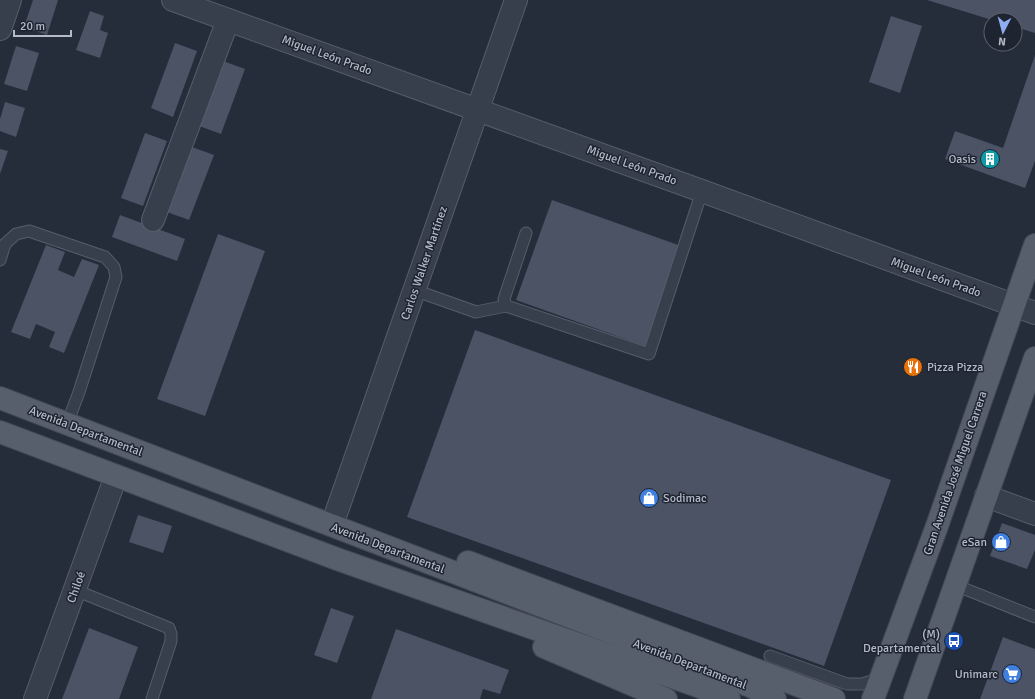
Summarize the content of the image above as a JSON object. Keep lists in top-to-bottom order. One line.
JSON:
{"streets":{"main road":["Avenida Departamental","Gran Avenida José Miguel Carrera"],"street":["Miguel León Prado","Carlos Walker Martínez","Chiloé"]},"crossings":[["Miguel León Prado","Carlos Walker Martínez"],["Miguel León Prado","Gran Avenida José Miguel Carrera"],["Carlos Walker Martínez","Avenida Departamental"],["Avenida Departamental","Chiloé"]],"places":{"building":["Oasis"],"restaurant":["Pizza Pizza"],"shop":["Sodimac","eSan"],"bus stop":["(M) Departamental"],"supermarket":["Unimarc"]},"scale_bar":"20 m","north":"bottom"}
